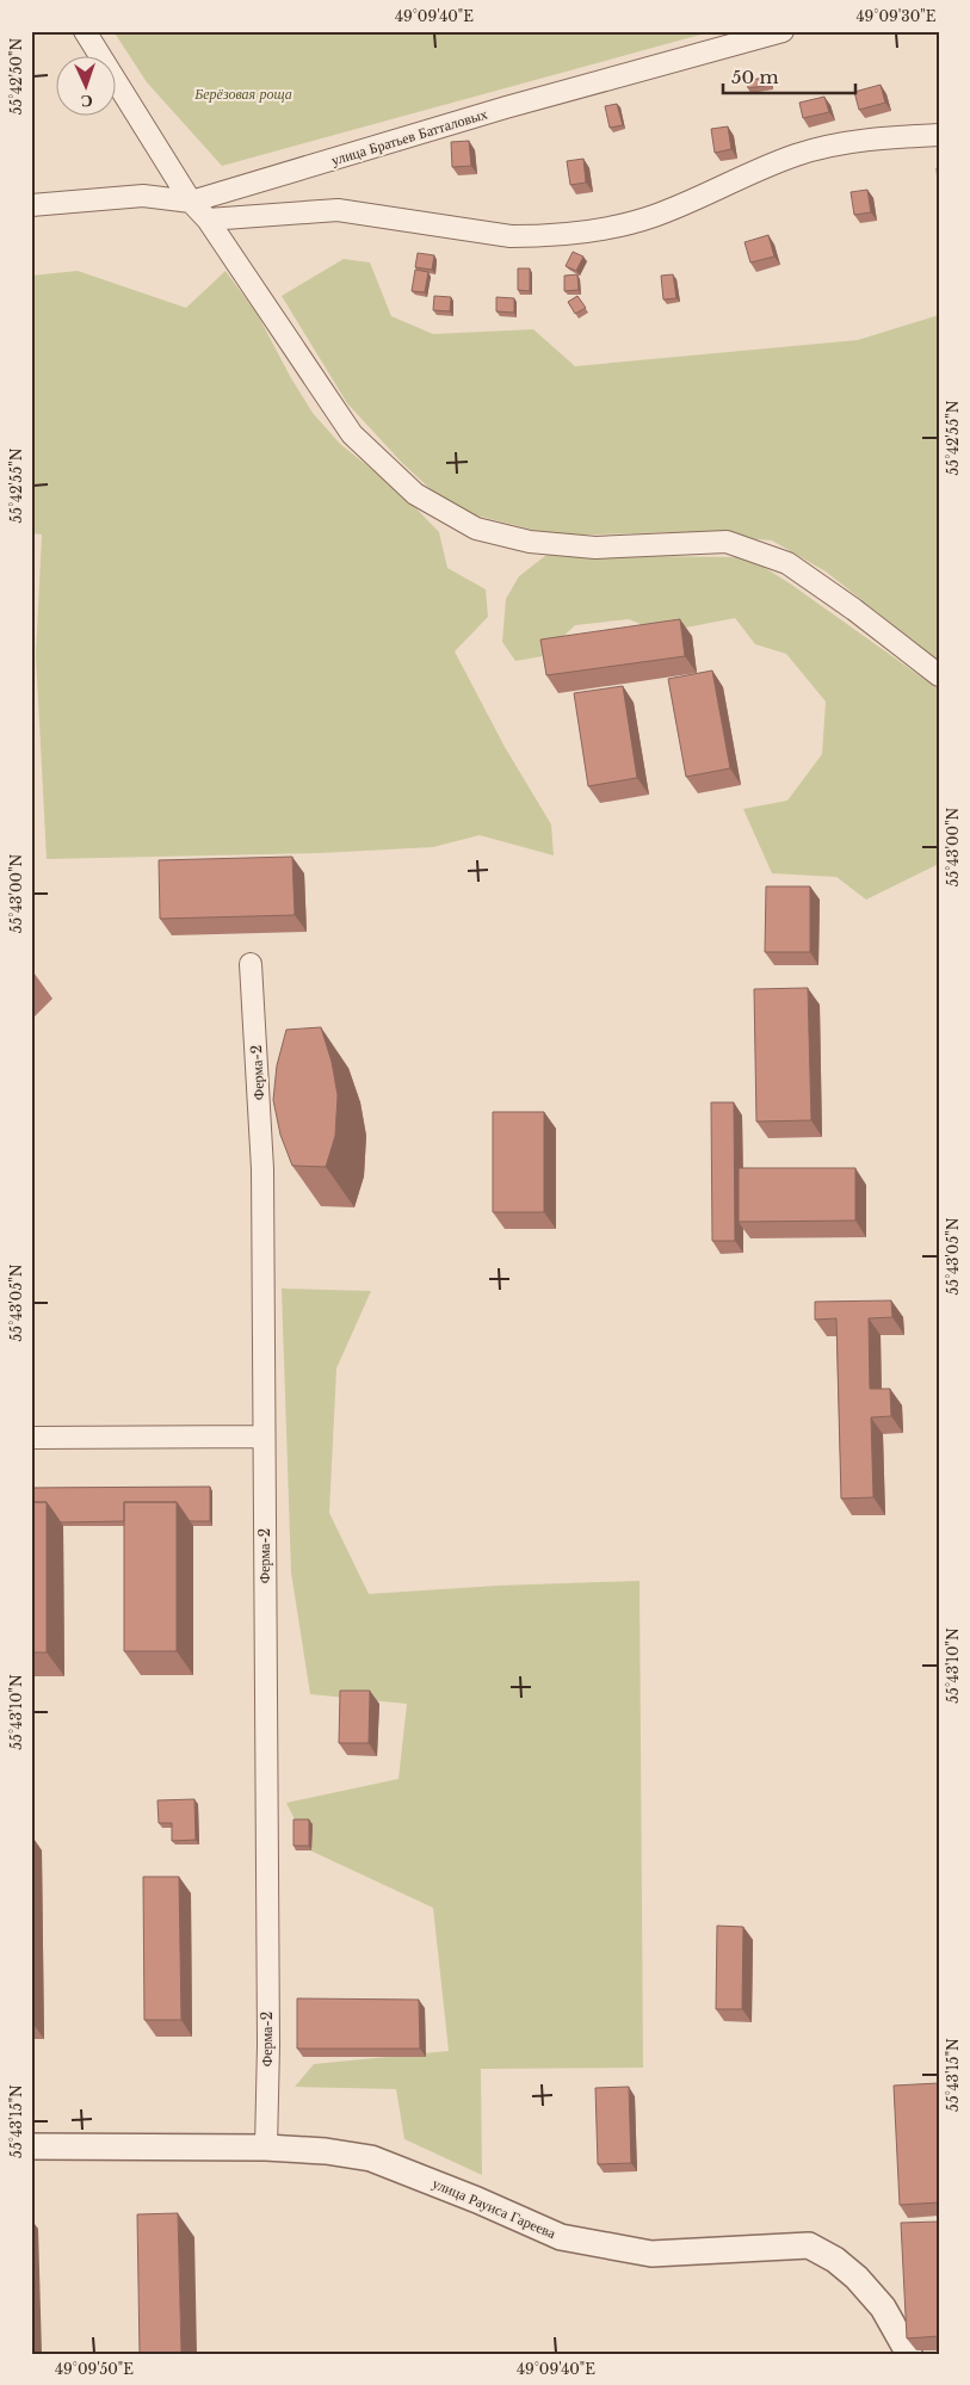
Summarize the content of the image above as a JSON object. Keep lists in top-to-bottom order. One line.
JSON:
{"streets":{"street":["улица Братьев Батталовых","Ферма-2","улица Рауиса Гареева"]},"crossings":[["Ферма-2","улица Рауиса Гареева"]],"parks":["Берёзовая роща"],"scale_bar":"50 m","north":"bottom","coordinates":["49°09'40\"E","49°09'30\"E","55°42'50\"N","55°42'55\"N","55°43'00\"N","55°43'05\"N","55°43'10\"N","55°43'15\"N","49°09'50\"E"]}
